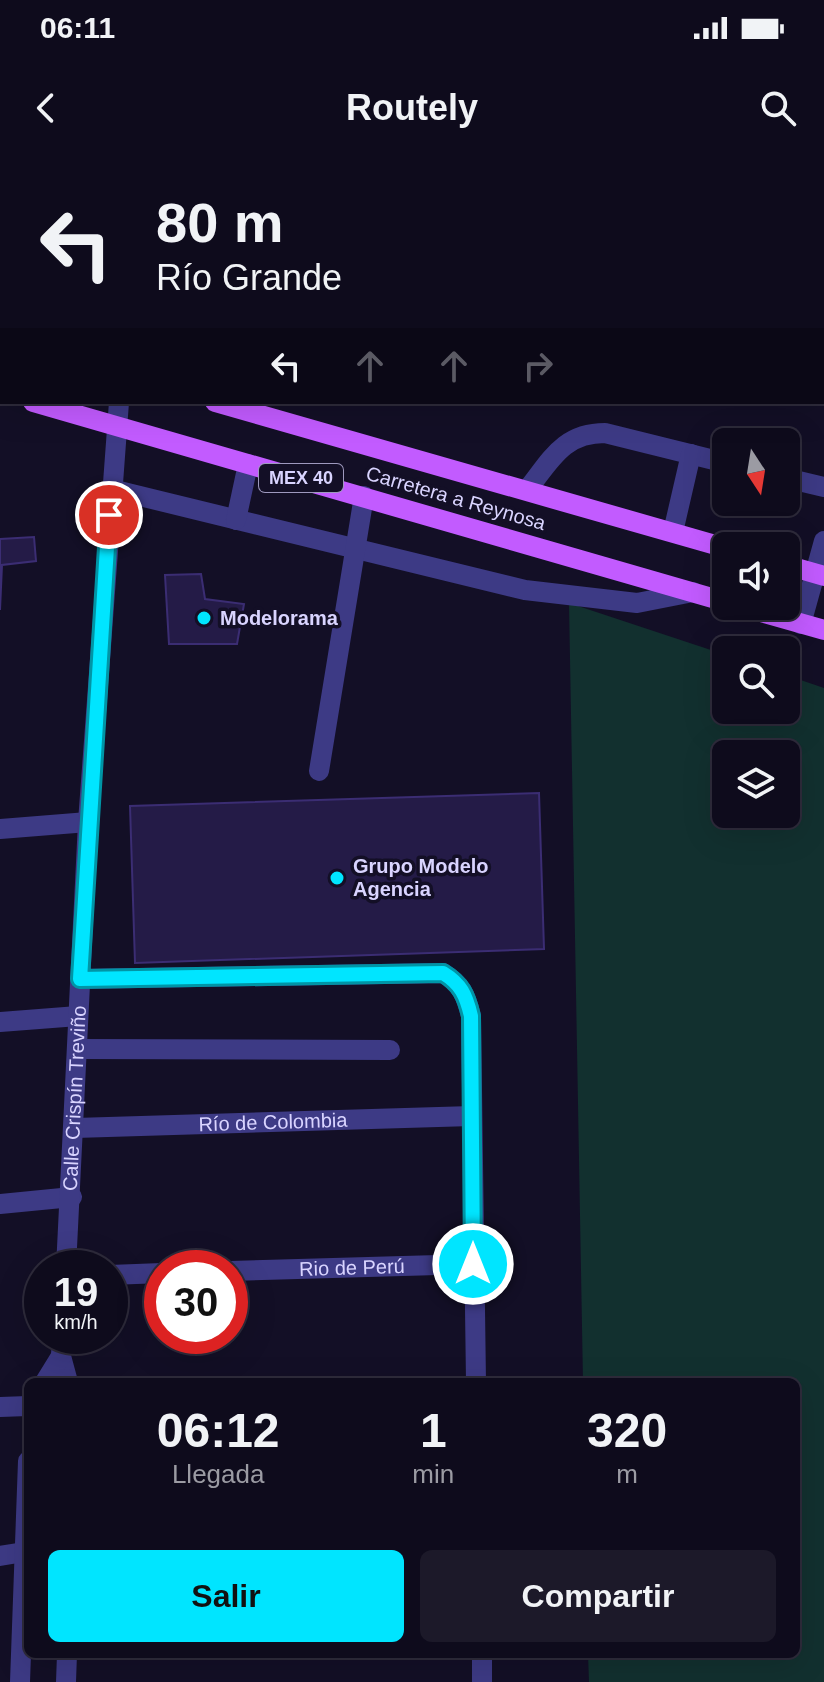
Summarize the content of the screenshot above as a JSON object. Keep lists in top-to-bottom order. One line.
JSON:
{"streets":{"main road":["MEX 40","Carretera a Reynosa"],"street":["Calle Crispín Treviño","Río de Colombia","Rio de Perú"]},"crossings":[["Carretera a Reynosa","Calle Crispín Treviño"],["Calle Crispín Treviño","Río de Colombia"]],"places":["Modelorama","Grupo Modelo Agencia"],"north":"bottom","page":{"status":"06:11","header":"Routely","turn":["80 m","Río Grande"],"speed":"19 km/h","limit":"30","eta":["06:12","Llegada","1","min","320","m"],"buttons":["Salir","Compartir"]}}
